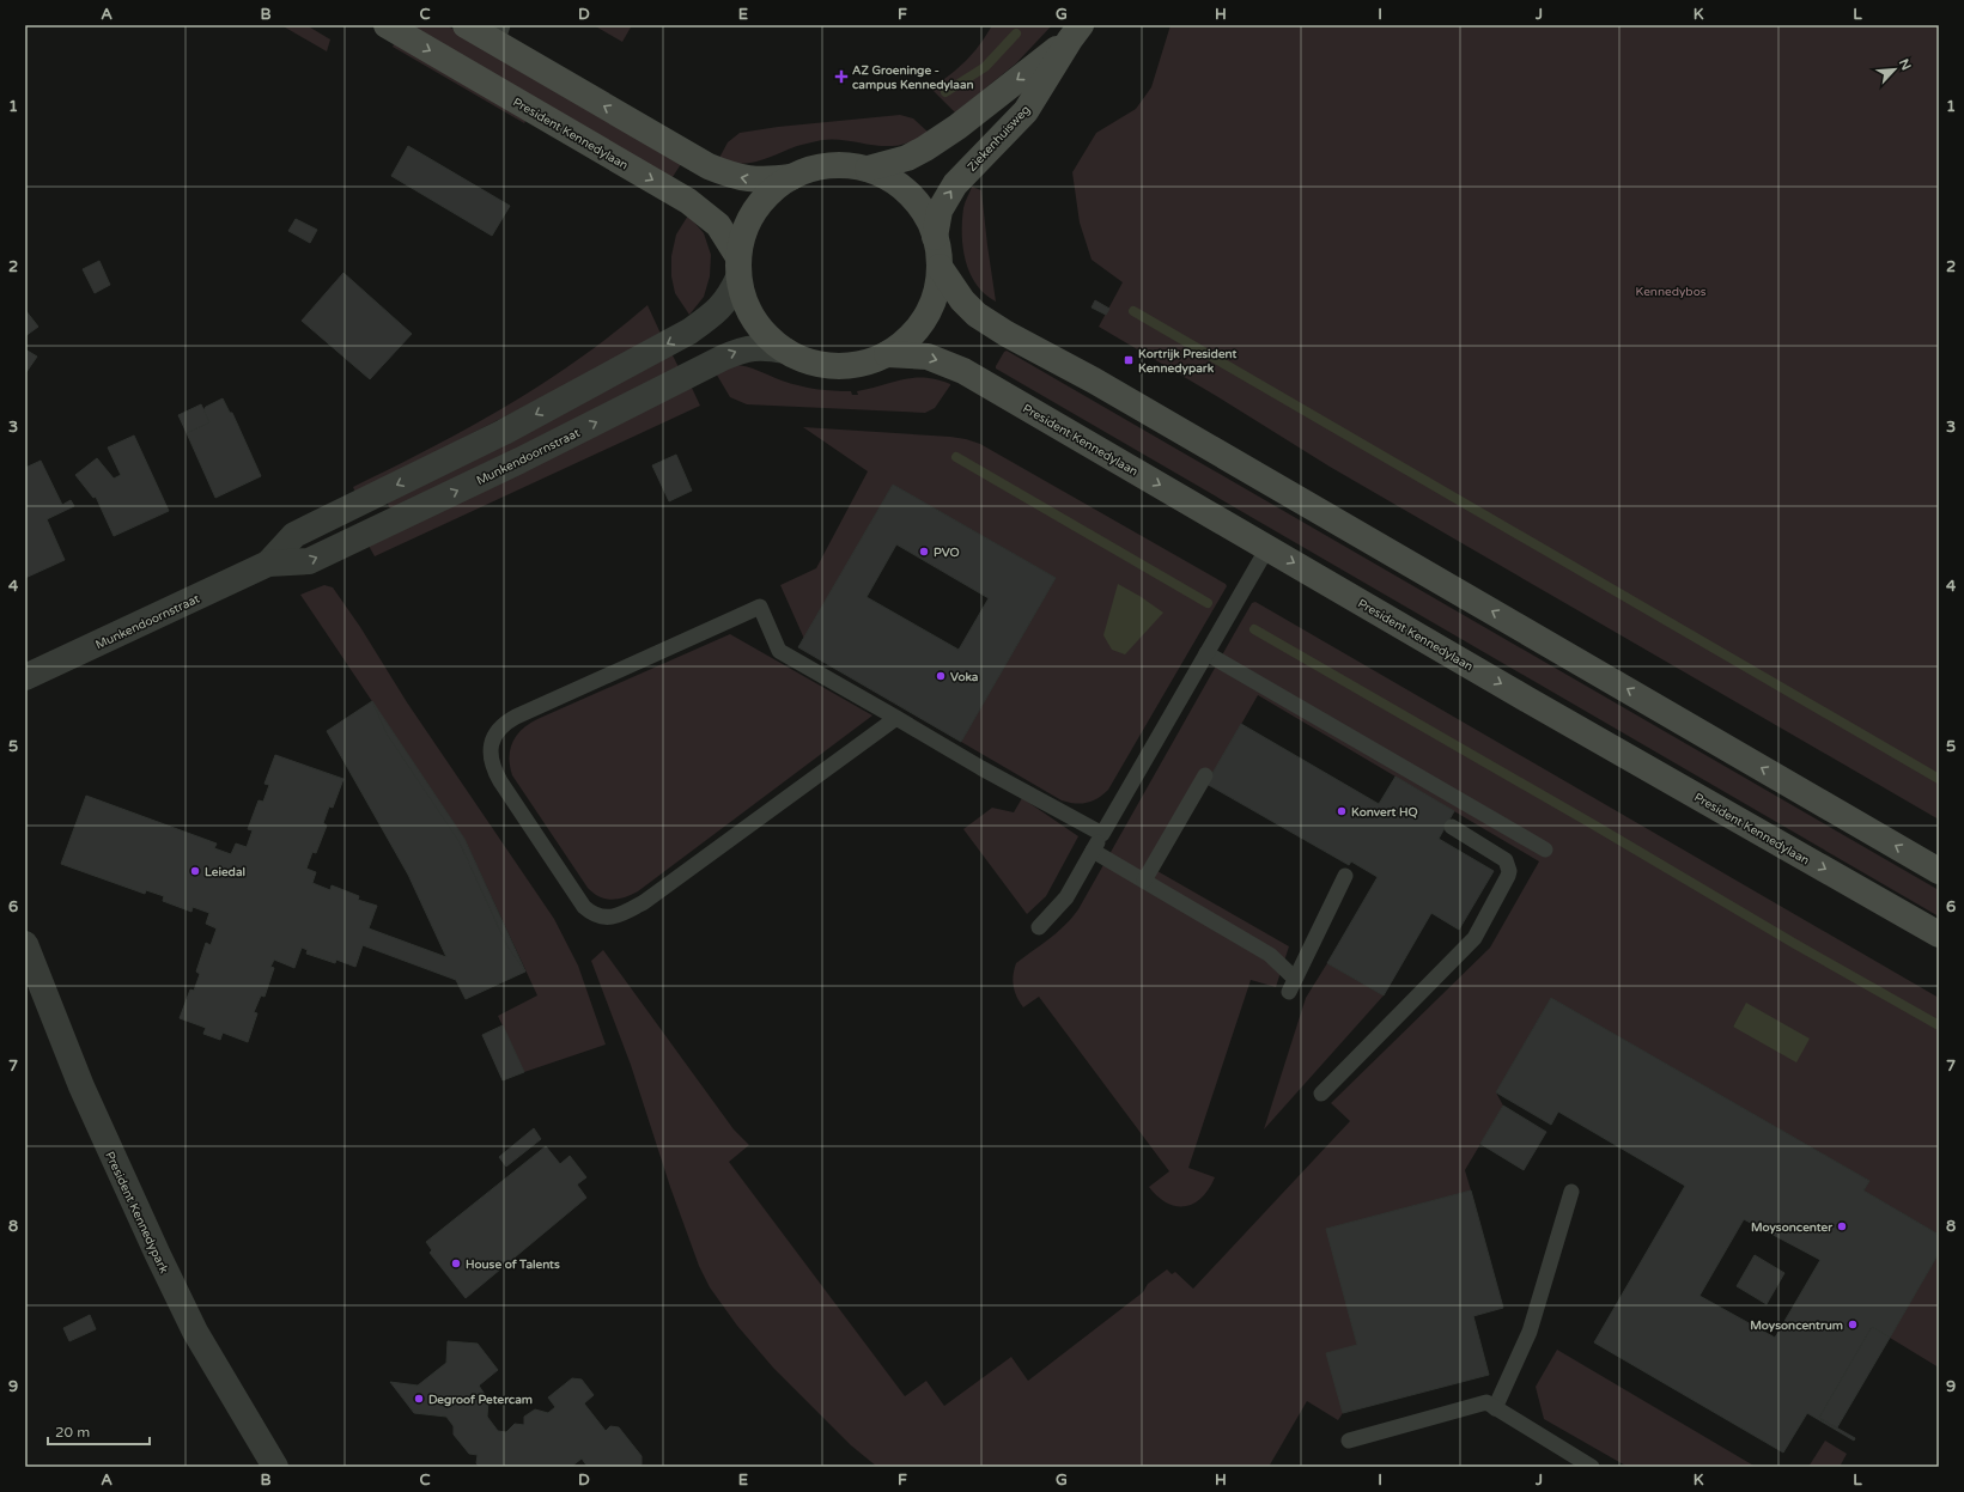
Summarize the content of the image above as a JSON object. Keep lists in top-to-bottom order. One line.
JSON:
{"streets":{"main road":["President Kennedylaan","Ziekenhuisweg"],"street":["Munkendoornstraat","President Kennedypark"]},"crossings":[["President Kennedylaan","Ziekenhuisweg"],["President Kennedylaan","Munkendoornstraat"]],"parks":["Kennedybos"],"places":{"health":["AZ Groeninge - campus Kennedylaan"],"transit":["Kortrijk President Kennedypark"],"other":["PVO","Voka","Konvert HQ","Leiedal","Moysoncenter","House of Talents","Moysoncentrum","Degroof Petercam"]},"scale_bar":"20 m","north":"top right","grid":{"columns":["A","B","C","D","E","F","G","H","I","J","K","L"],"rows":["1","2","3","4","5","6","7","8","9"]}}
